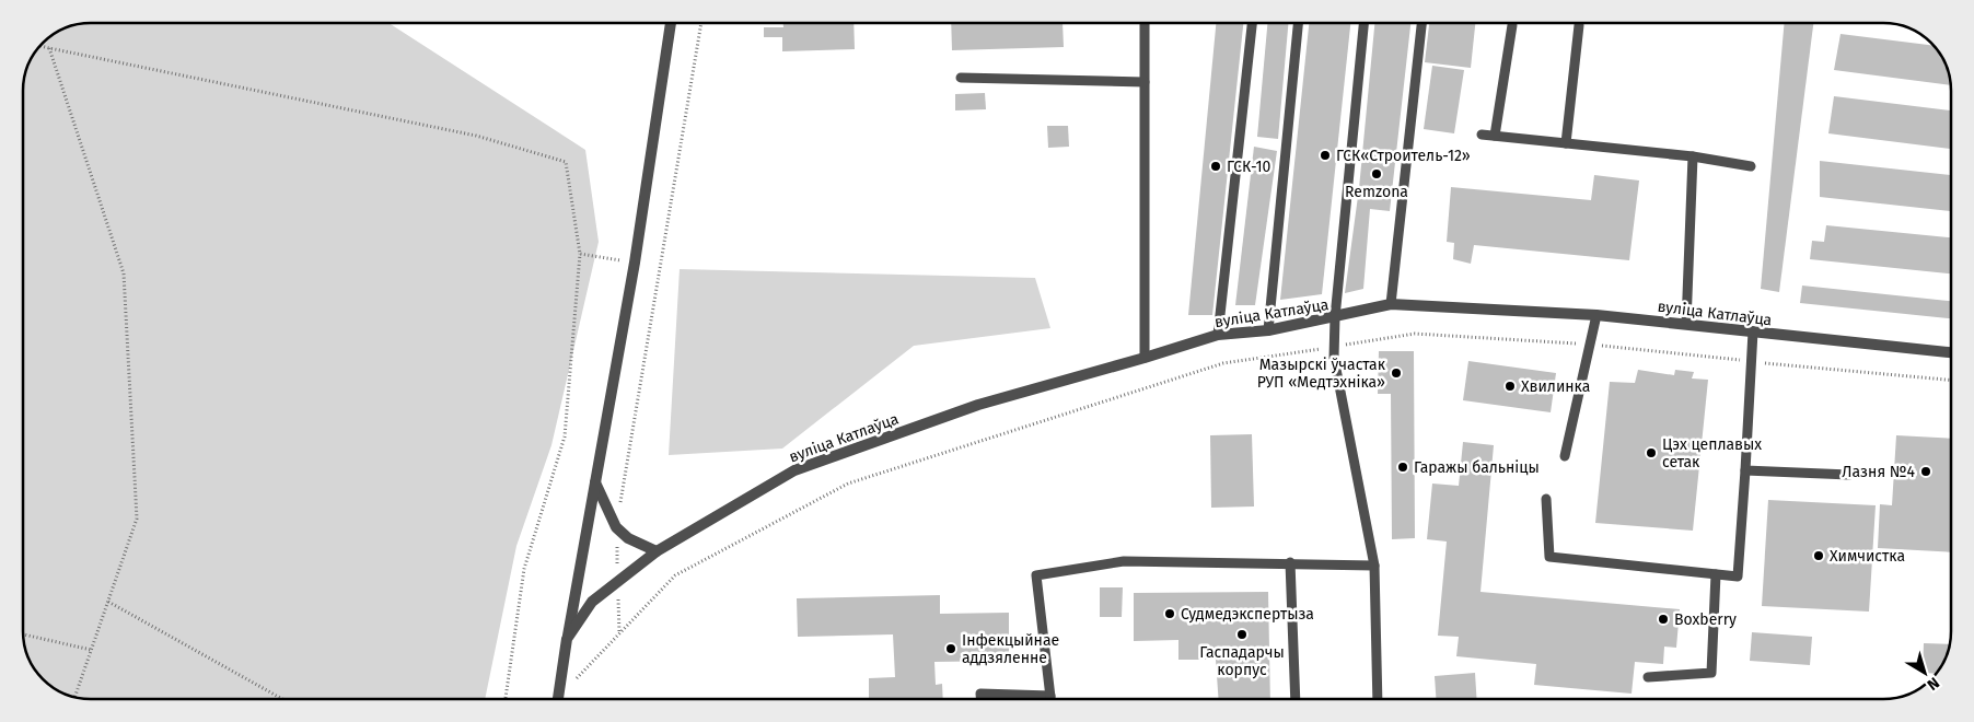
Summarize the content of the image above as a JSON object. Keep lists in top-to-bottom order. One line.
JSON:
{"streets":{"street":["вуліца Катлаўца"]},"places":["ГСК«Строитель-12»","ГСК-10","Remzona","Мазырскі ўчастак РУП «Медтэхніка»","Хвилинка","Цэх цеплавых сетак","Гаражы бальніцы","Лазня №4","Химчистка","Судмедэкспертыза","Boxberry","Гаспадарчы корпус","Інфекцыйнае аддзяленне"],"north":"bottom right"}
